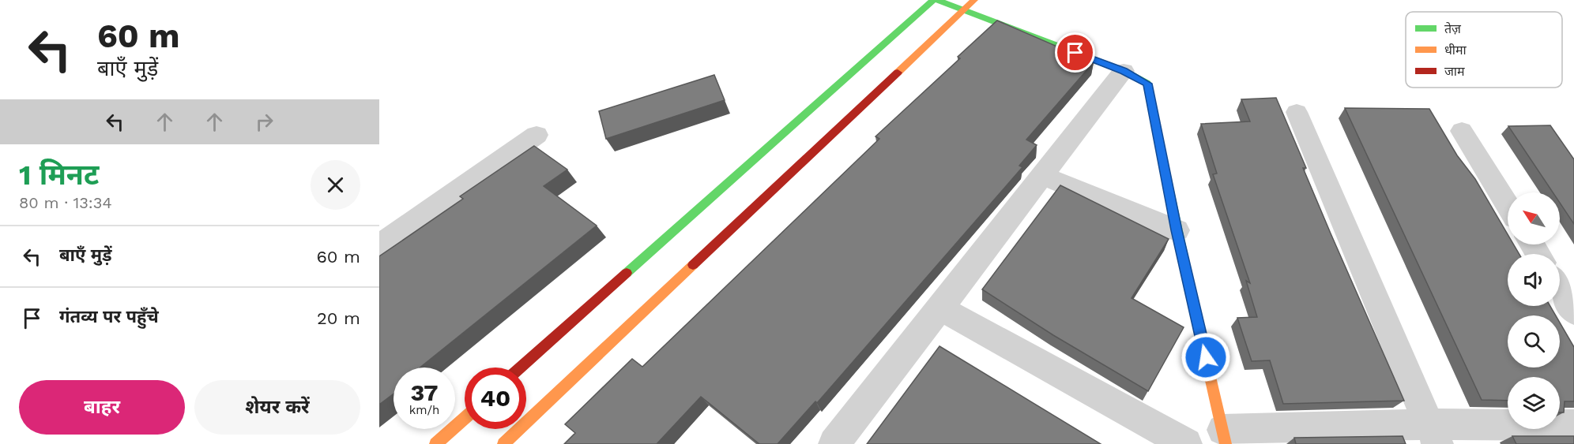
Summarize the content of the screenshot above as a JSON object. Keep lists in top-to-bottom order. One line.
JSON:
{"legend":["तेज़","धीमा","जाम"],"north":"top left","page":{"turn":["60 m","बाएँ मुड़ें"],"heading":["1 मिनट","80 m · 13:34"],"list":[{"name":"बाएँ मुड़ें","value":"60 m"},{"name":"गंतव्य पर पहुँचे","value":"20 m"}],"speed":"37 km/h","limit":"40","buttons":["बाहर","शेयर करें"]}}
